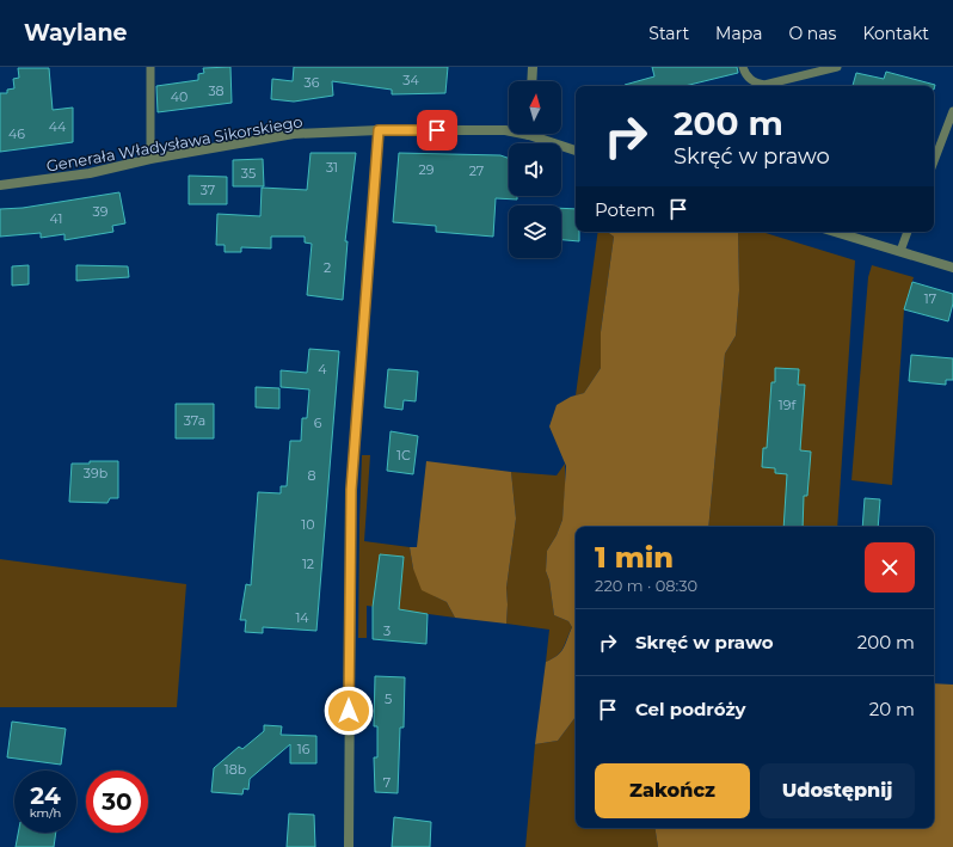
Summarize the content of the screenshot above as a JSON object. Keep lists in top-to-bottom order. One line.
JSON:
{"streets":{"street":["Generała Władysława Sikorskiego"]},"house_numbers":["34","36","38","40","44","46","31","29","27","35","37","39","41","2","17","4","19f","37a","6","1C","39b","8","10","12","14","3","5","16","18b","7"],"north":"top","page":{"header":"Waylane","nav":["Start","Mapa","O nas","Kontakt"],"turn":["200 m","Skręć w prawo"],"then":"Potem","heading":["1 min","220 m · 08:30"],"list":[{"name":"Skręć w prawo","value":"200 m"},{"name":"Cel podróży","value":"20 m"}],"buttons":["Zakończ","Udostępnij"],"speed":"24 km/h","limit":"30"}}
